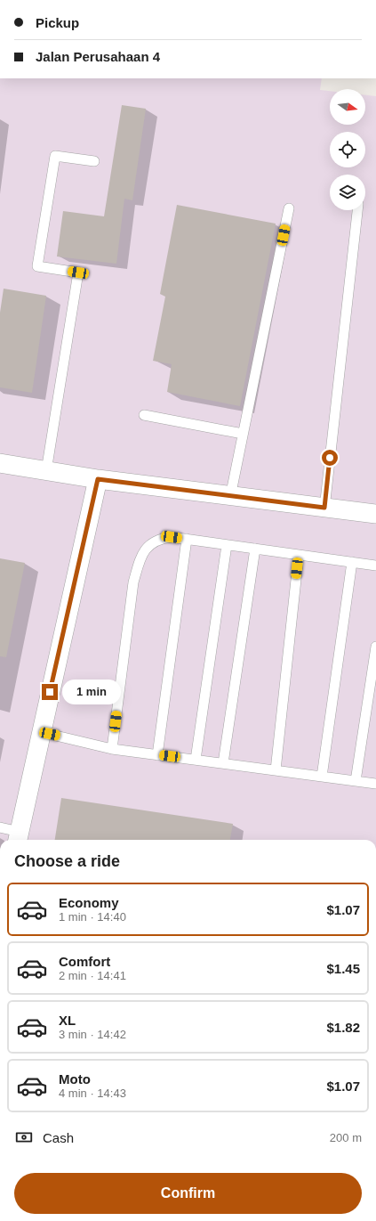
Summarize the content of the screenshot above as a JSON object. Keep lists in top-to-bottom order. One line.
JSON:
{"north":"right","page":{"banner":["Pickup","Jalan Perusahaan 4"],"bubble":"1 min","heading":"Choose a ride","list":[{"name":"Economy","note":"1 min · 14:40","value":"$1.07"},{"name":"Comfort","note":"2 min · 14:41","value":"$1.45"},{"name":"XL","note":"3 min · 14:42","value":"$1.82"},{"name":"Moto","note":"4 min · 14:43","value":"$1.07"}],"pay":["Cash","200 m"],"buttons":"Confirm"}}
